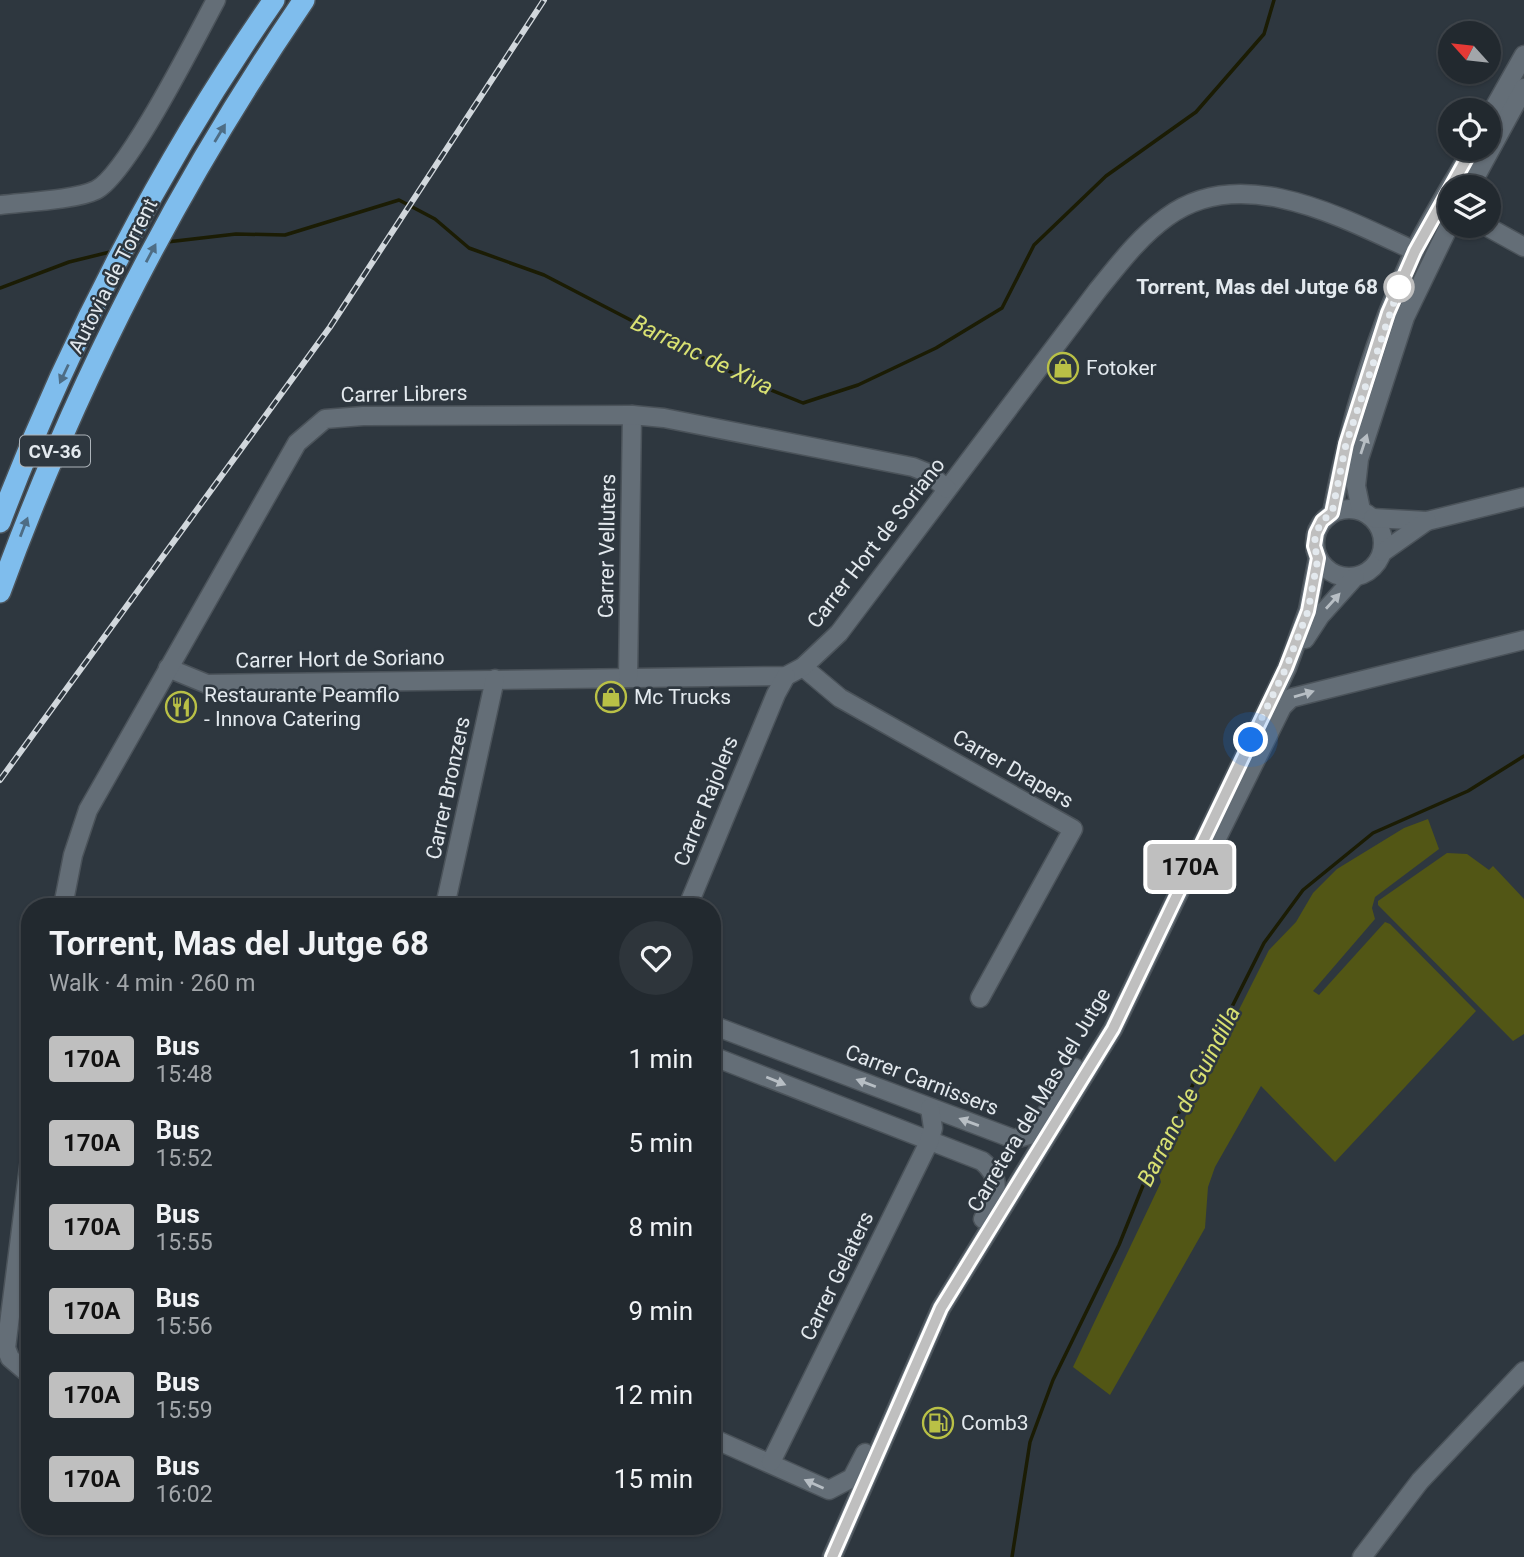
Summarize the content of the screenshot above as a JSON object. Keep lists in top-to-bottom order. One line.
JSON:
{"streets":{"highway":["Autovia de Torrent","CV-36"],"street":["Carrer Librers","Carrer Hort de Soriano","Carrer Velluters","Carrer Drapers","Carrer Bronzers","Carrer Rajolers","Carrer Carnissers","Carretera del Mas del Jutge","Carrer Gelaters"]},"crossings":[["Carrer Librers","Carrer Hort de Soriano"],["Carrer Librers","Carrer Velluters"],["Carrer Hort de Soriano","Carrer Velluters"],["Carrer Hort de Soriano","Carrer Drapers"],["Carrer Hort de Soriano","Carrer Bronzers"],["Carrer Hort de Soriano","Carrer Rajolers"],["Carrer Carnissers","Carretera del Mas del Jutge"],["Carrer Carnissers","Carrer Gelaters"]],"one_way":["Carrer Carnissers"],"water":["Barranc de Xiva","Barranc de Guindilla"],"places":{"other":["Torrent, Mas del Jutge 68"],"shop":["Fotoker","Mc Trucks"],"restaurant":["Restaurante Peamflo - Innova Catering"],"fuel station":["Comb3"]},"lines":["bus line 170A"],"north":"top left","page":{"on_map":"170A","heading":["Torrent, Mas del Jutge 68","Walk · 4 min · 260 m"],"list":[{"mark":"170A","name":"Bus","note":"15:48","value":"1 min"},{"mark":"170A","name":"Bus","note":"15:52","value":"5 min"},{"mark":"170A","name":"Bus","note":"15:55","value":"8 min"},{"mark":"170A","name":"Bus","note":"15:56","value":"9 min"},{"mark":"170A","name":"Bus","note":"15:59","value":"12 min"},{"mark":"170A","name":"Bus","note":"16:02","value":"15 min"}]}}
